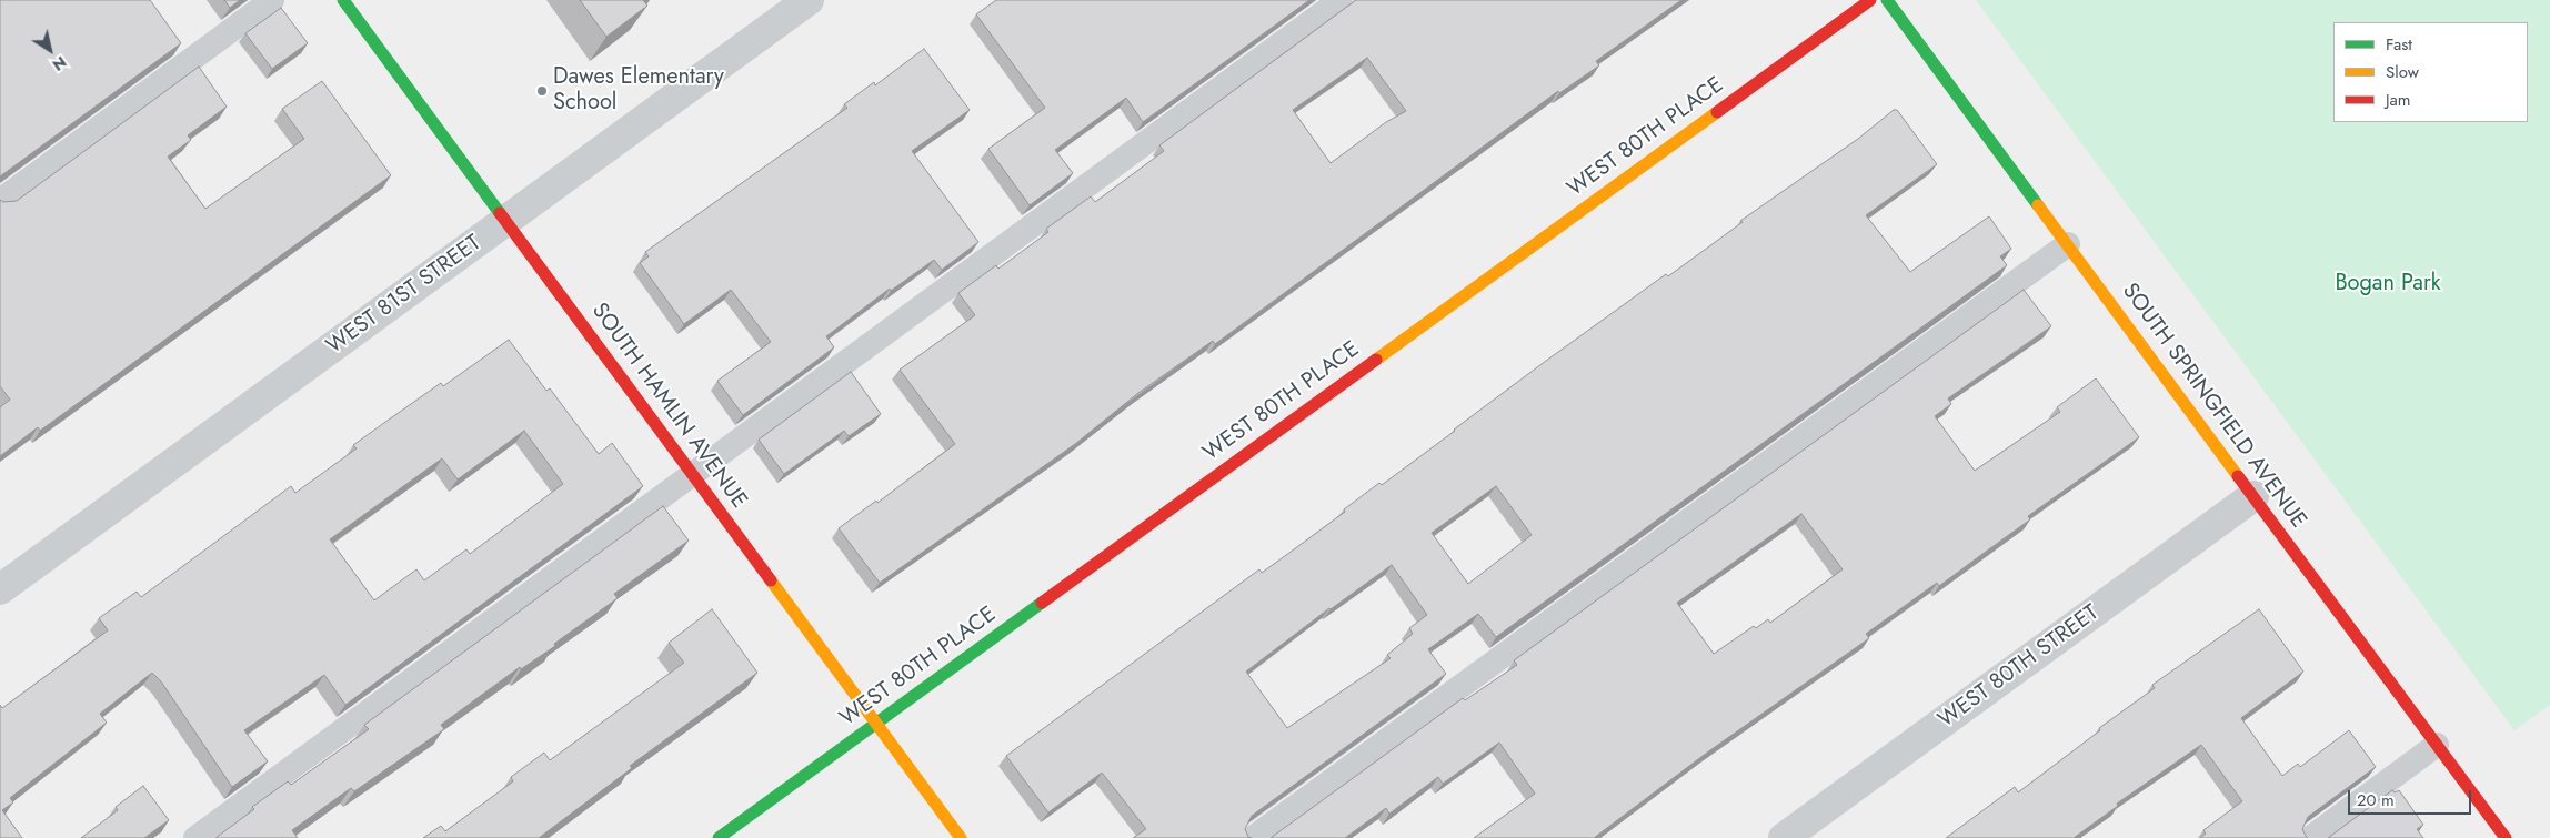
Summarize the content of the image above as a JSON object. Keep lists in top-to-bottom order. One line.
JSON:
{"streets":{"street":["WEST 80TH PLACE","WEST 81ST STREET","SOUTH HAMLIN AVENUE","SOUTH SPRINGFIELD AVENUE","WEST 80TH STREET"]},"crossings":[["WEST 80TH PLACE","SOUTH HAMLIN AVENUE"],["WEST 81ST STREET","SOUTH HAMLIN AVENUE"],["SOUTH SPRINGFIELD AVENUE","WEST 80TH STREET"]],"parks":["Bogan Park"],"places":["Dawes Elementary School"],"legend":["Fast","Slow","Jam"],"scale_bar":"20 m","north":"bottom right"}
